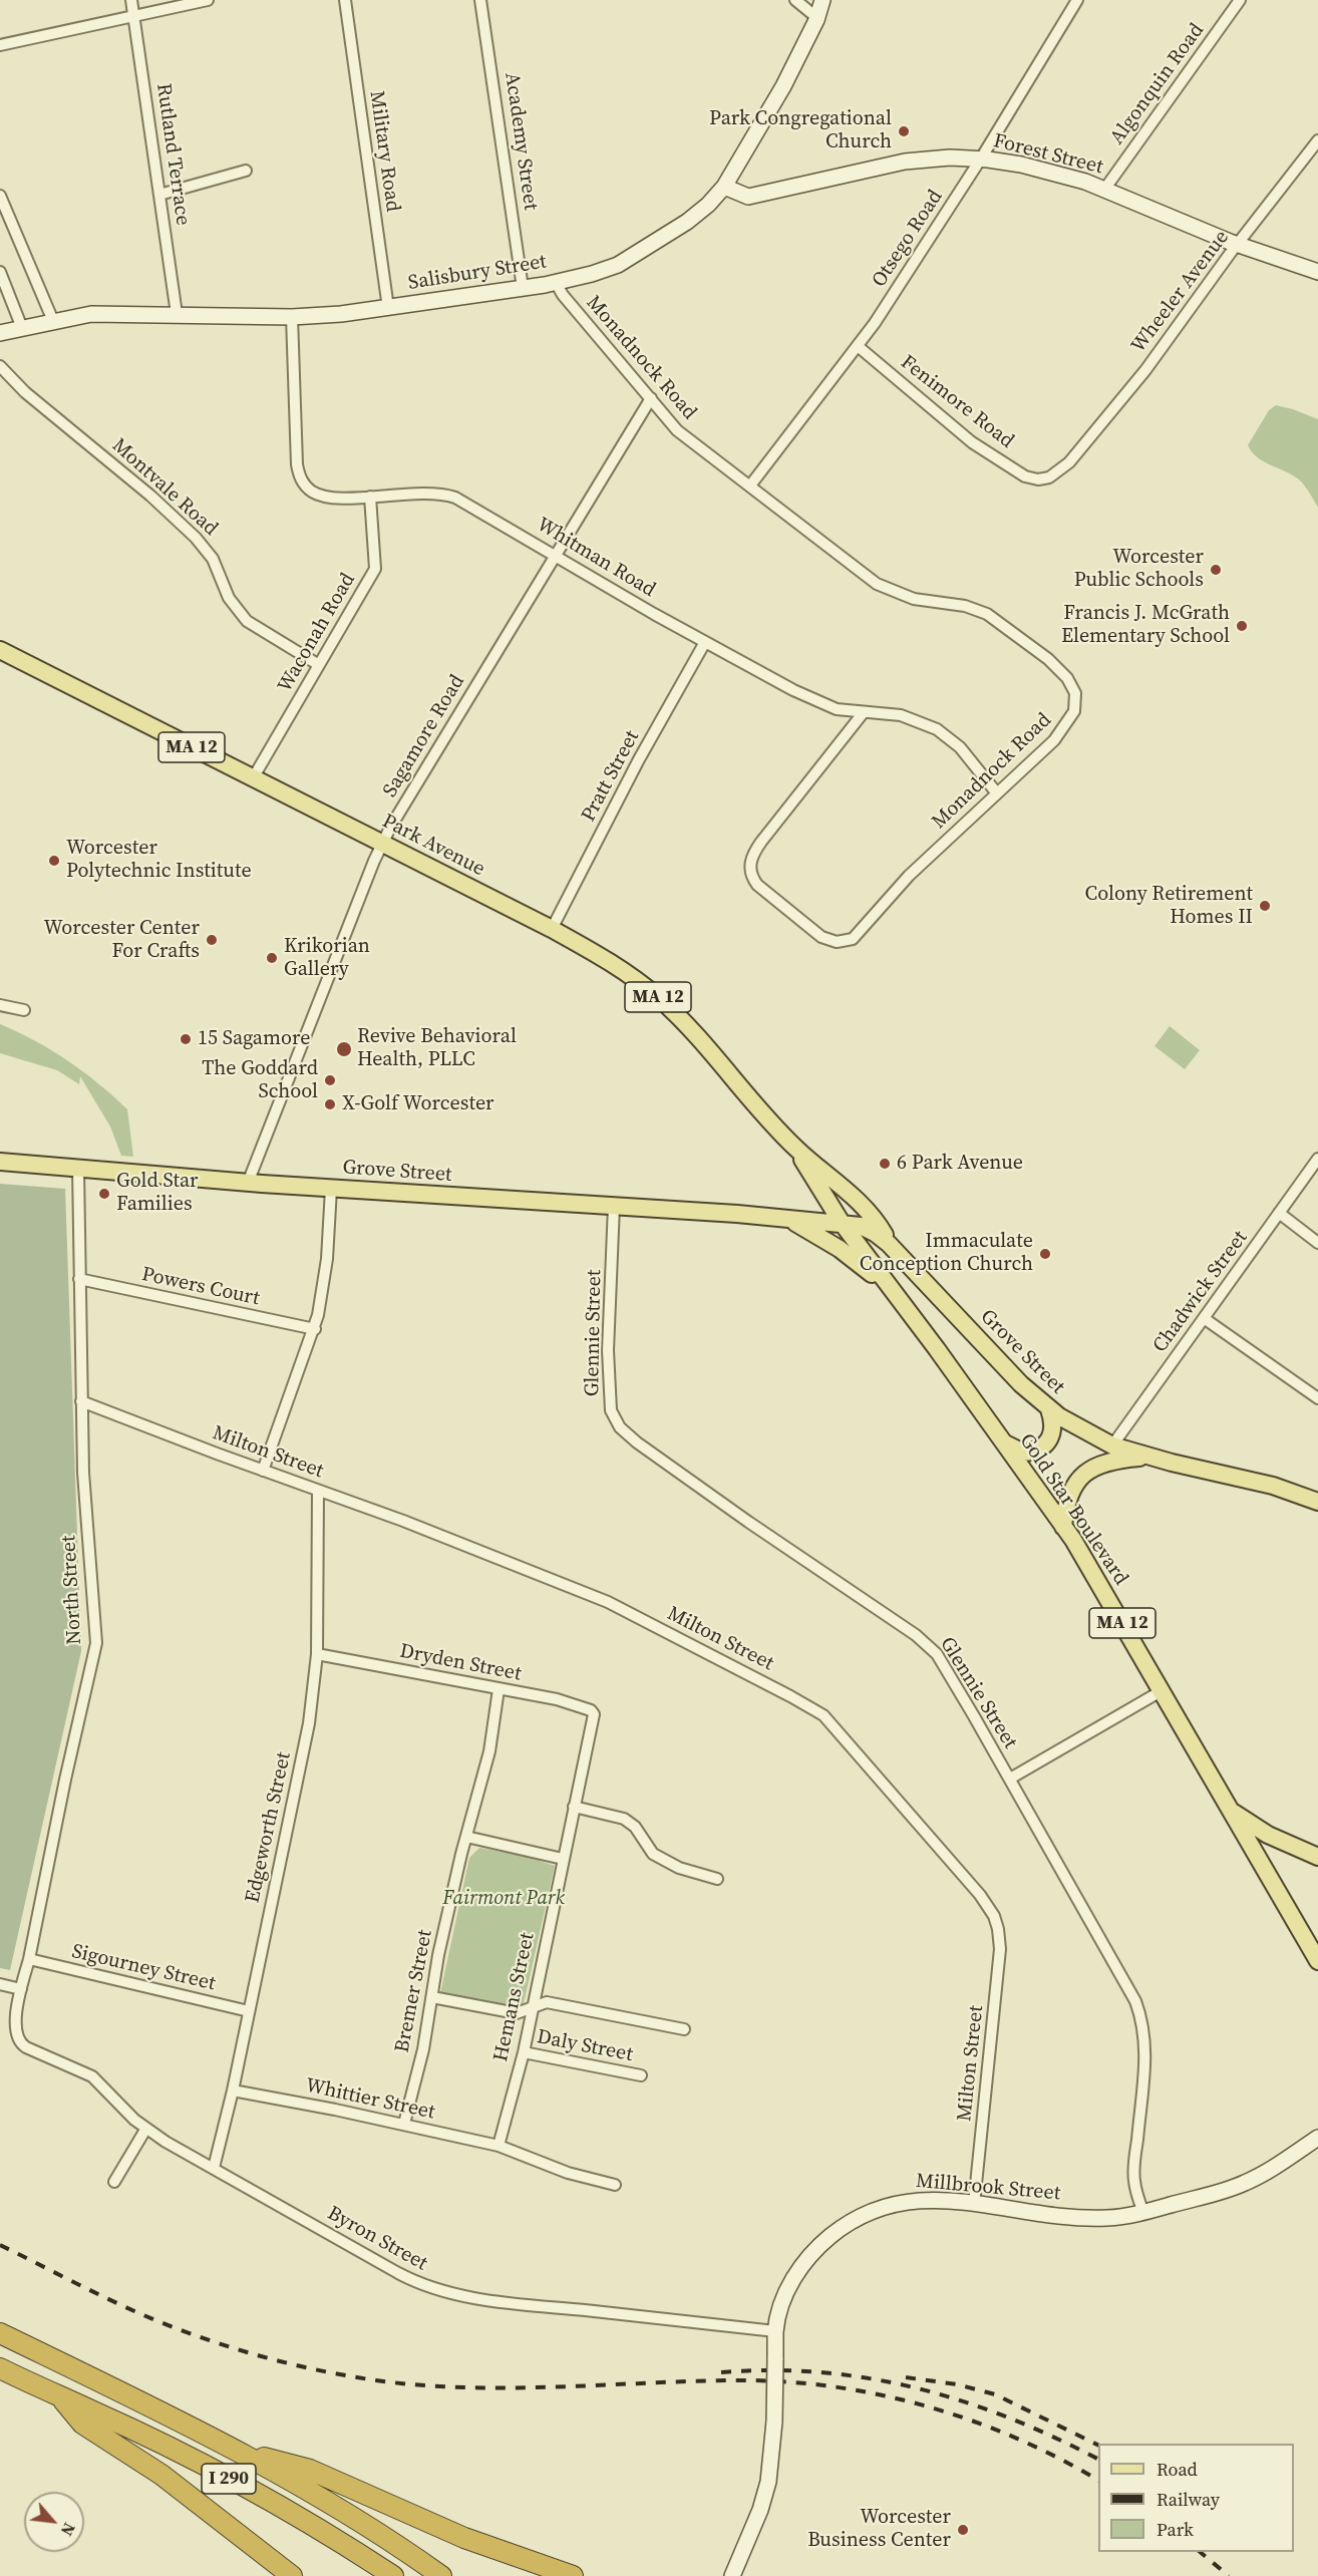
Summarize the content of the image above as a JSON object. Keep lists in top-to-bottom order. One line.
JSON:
{"streets":{"highway":["I 290"],"main road":["Forest Street","Salisbury Street","MA 12","Park Avenue","Grove Street","Gold Star Boulevard","Millbrook Street"],"street":["Algonquin Road","Academy Street","Military Road","Rutland Terrace","Otsego Road","Wheeler Avenue","Monadnock Road","Fenimore Road","Montvale Road","Whitman Road","Waconah Road","Sagamore Road","Pratt Street","Powers Court","Chadwick Street","Glennie Street","Milton Street","North Street","Dryden Street","Edgeworth Street","Sigourney Street","Bremer Street","Hemans Street","Daly Street","Whittier Street","Byron Street"]},"crossings":[["Algonquin Road","Forest Street"],["Academy Street","Salisbury Street"],["Military Road","Salisbury Street"],["Rutland Terrace","Salisbury Street"],["Forest Street","Otsego Road"],["Forest Street","Salisbury Street"],["Forest Street","Wheeler Avenue"],["Otsego Road","Monadnock Road"],["Otsego Road","Fenimore Road"],["Salisbury Street","Monadnock Road"],["Salisbury Street","Whitman Road"],["Wheeler Avenue","Fenimore Road"],["Monadnock Road","Whitman Road"],["Monadnock Road","Sagamore Road"],["Montvale Road","Waconah Road"],["Whitman Road","Waconah Road"],["Whitman Road","Sagamore Road"],["Whitman Road","Pratt Street"],["Waconah Road","Park Avenue"],["Sagamore Road","Park Avenue"],["Sagamore Road","Grove Street"],["Pratt Street","Park Avenue"],["Park Avenue","Grove Street"],["Park Avenue","Gold Star Boulevard"],["Grove Street","Chadwick Street"],["Grove Street","Glennie Street"],["Grove Street","Gold Star Boulevard"],["Grove Street","North Street"],["Powers Court","North Street"],["Glennie Street","Millbrook Street"],["Milton Street","North Street"],["Milton Street","Edgeworth Street"],["Milton Street","Millbrook Street"],["North Street","Sigourney Street"],["North Street","Byron Street"],["Dryden Street","Edgeworth Street"],["Dryden Street","Bremer Street"],["Dryden Street","Hemans Street"],["Edgeworth Street","Sigourney Street"],["Edgeworth Street","Whittier Street"],["Edgeworth Street","Byron Street"],["Bremer Street","Whittier Street"],["Hemans Street","Daly Street"],["Hemans Street","Whittier Street"],["Millbrook Street","Byron Street"]],"parks":["Fairmont Park"],"places":["Park Congregational Church","Worcester Public Schools","Francis J. McGrath Elementary School","Worcester Polytechnic Institute","Colony Retirement Homes II","Worcester Center For Crafts","Krikorian Gallery","15 Sagamore","Revive Behavioral Health, PLLC","The Goddard School","X-Golf Worcester","6 Park Avenue","Gold Star Families","Immaculate Conception Church","Worcester Business Center"],"legend":["Road","Railway","Park"],"north":"bottom right"}
